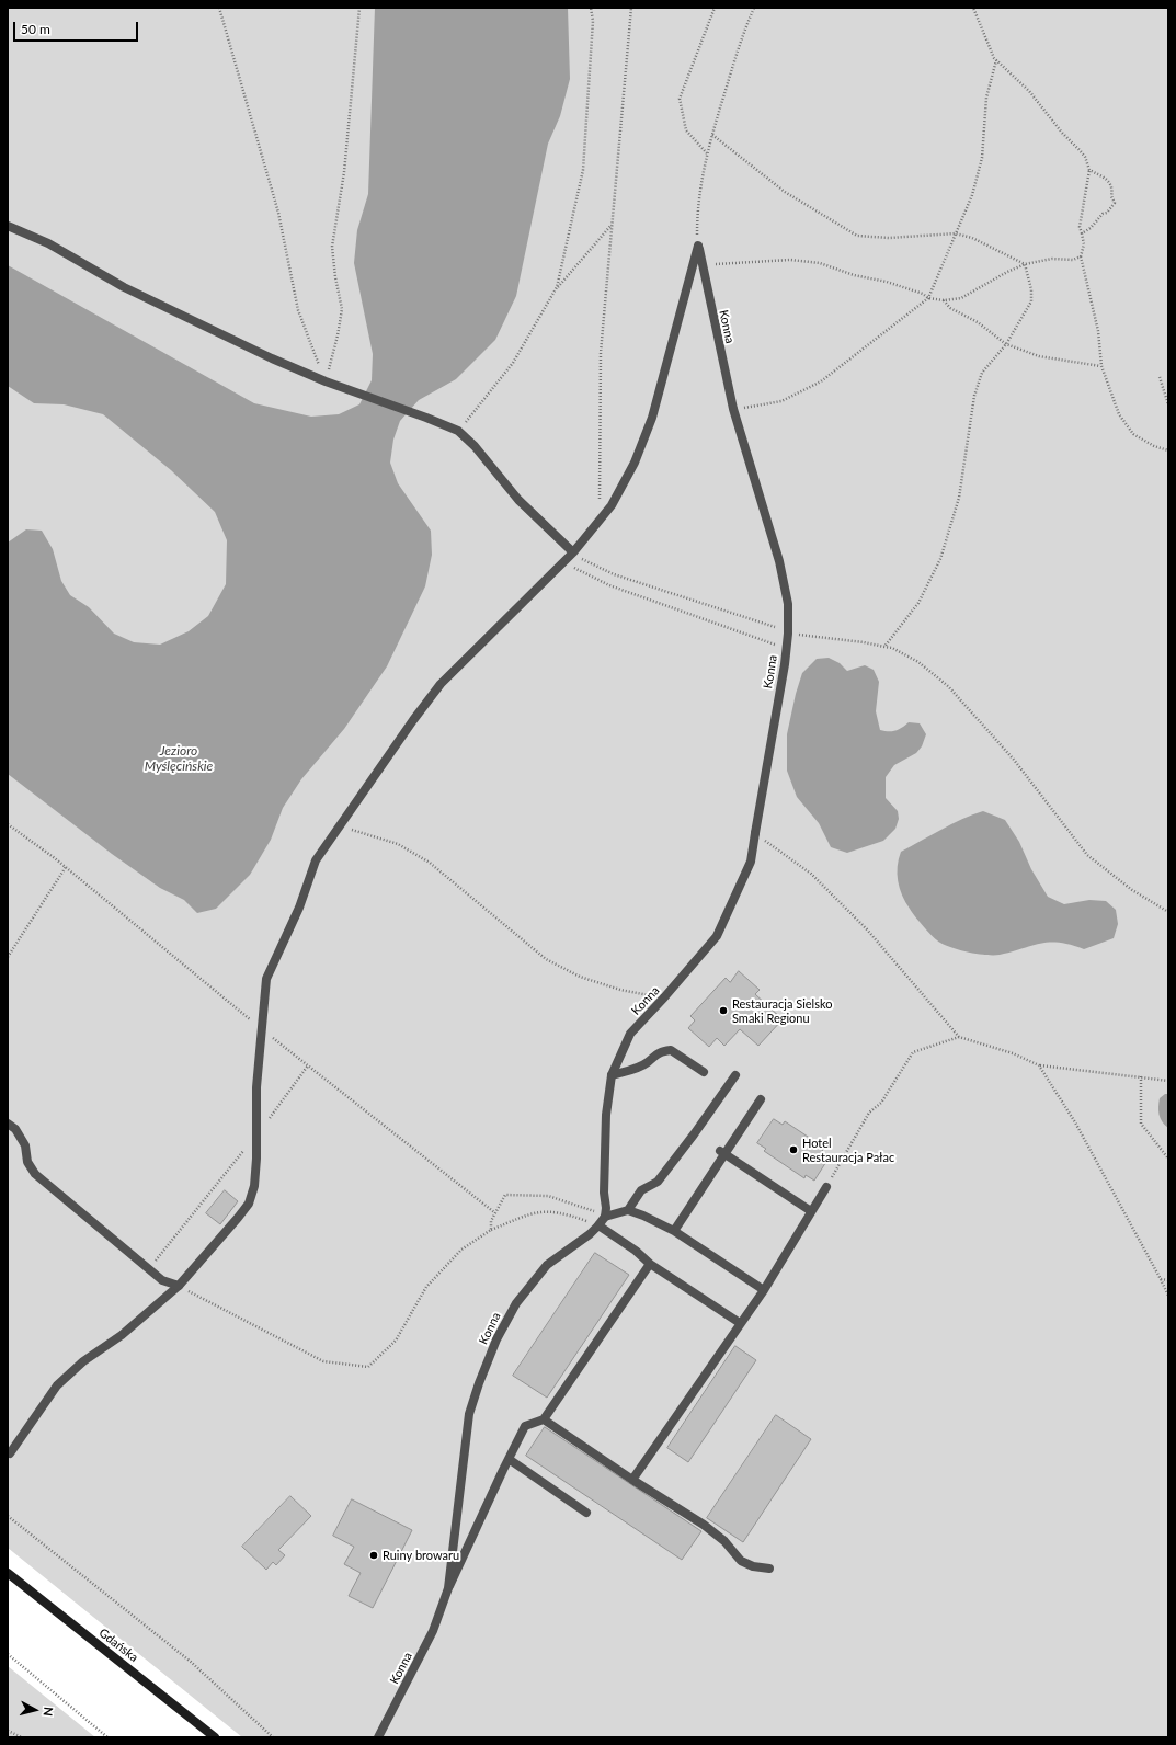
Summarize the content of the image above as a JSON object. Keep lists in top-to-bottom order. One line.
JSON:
{"streets":{"main road":["Gdańska"],"street":["Konna"]},"water":["Jezioro Myślęcińskie"],"places":["Restauracja Sielsko Smaki Regionu","Hotel Restauracja Pałac","Ruiny browaru"],"scale_bar":"50 m","north":"right"}
